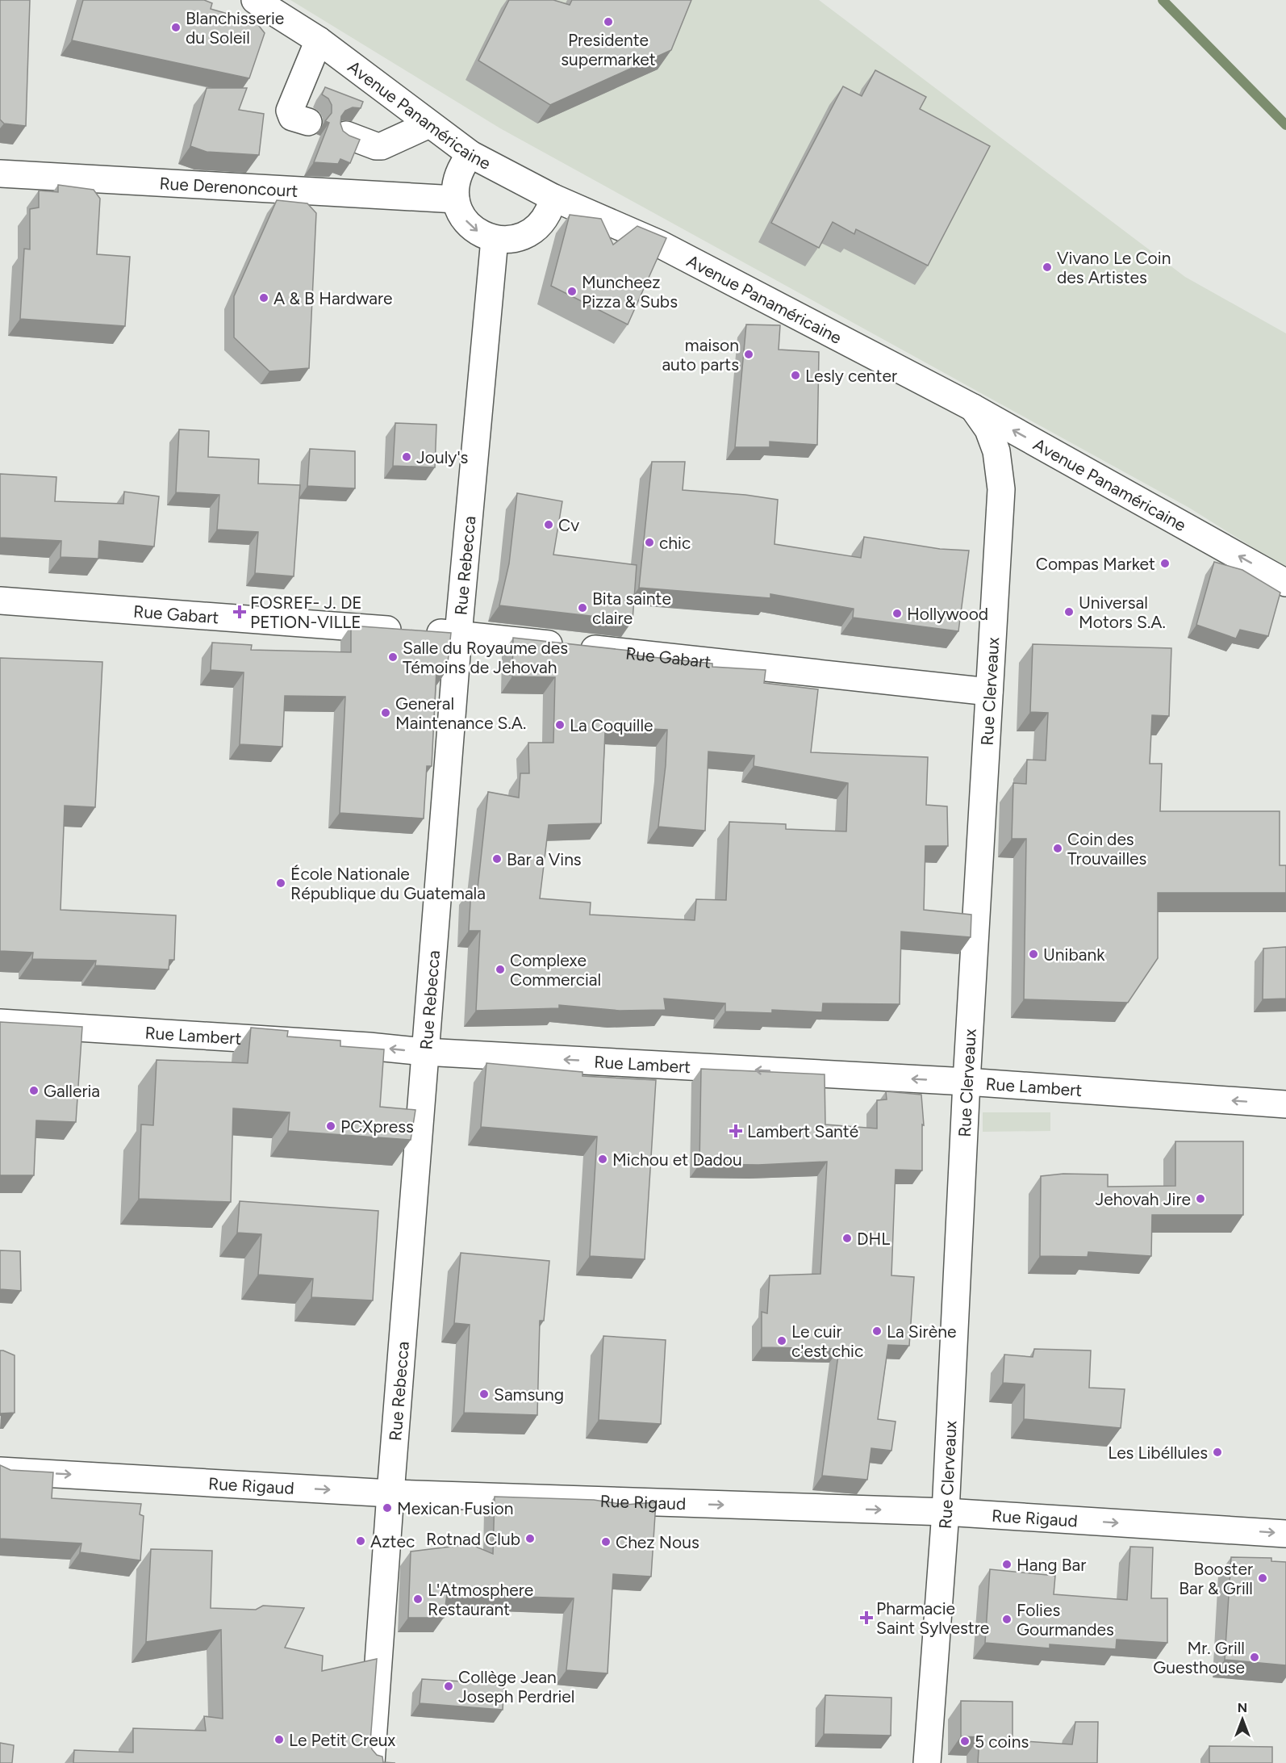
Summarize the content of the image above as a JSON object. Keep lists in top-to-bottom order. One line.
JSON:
{"streets":{"street":["Avenue Panaméricaine","Rue Derenoncourt","Rue Rebecca","Rue Gabart","Rue Clerveaux","Rue Lambert","Rue Rigaud"]},"crossings":[["Avenue Panaméricaine","Rue Clerveaux"],["Rue Rebecca","Rue Gabart"],["Rue Rebecca","Rue Lambert"],["Rue Rebecca","Rue Rigaud"],["Rue Gabart","Rue Clerveaux"],["Rue Clerveaux","Rue Lambert"],["Rue Clerveaux","Rue Rigaud"]],"one_way":["Rue Lambert","Rue Rigaud"],"places":{"other":["Presidente supermarket","Blanchisserie du Soleil","Vivano Le Coin des Artistes","Muncheez Pizza & Subs","A & B Hardware","maison auto parts","Lesly center","Jouly's","Cv","chic","Compas Market","Bita sainte claire","Universal Motors S.A.","Hollywood","Salle du Royaume des Témoins de Jehovah","General Maintenance S.A.","La Coquille","Coin des Trouvailles","Bar a Vins","École Nationale République du Guatemala","Unibank","Complexe Commercial","Galleria","PCXpress","Michou et Dadou","Jehovah Jire","DHL","La Sirène","Le cuir c'est chic","Samsung","Les Libéllules","Mexican Fusion","Rotnad Club","Aztec","Chez Nous","Hang Bar","Booster Bar & Grill","L'Atmosphere Restaurant","Folies Gourmandes","Mr. Grill Guesthouse","Collège Jean Joseph Perdriel","Le Petit Creux","5 coins"],"health":["FOSREF- J. DE PETION-VILLE","Lambert Santé","Pharmacie Saint Sylvestre"]},"north":"top"}
